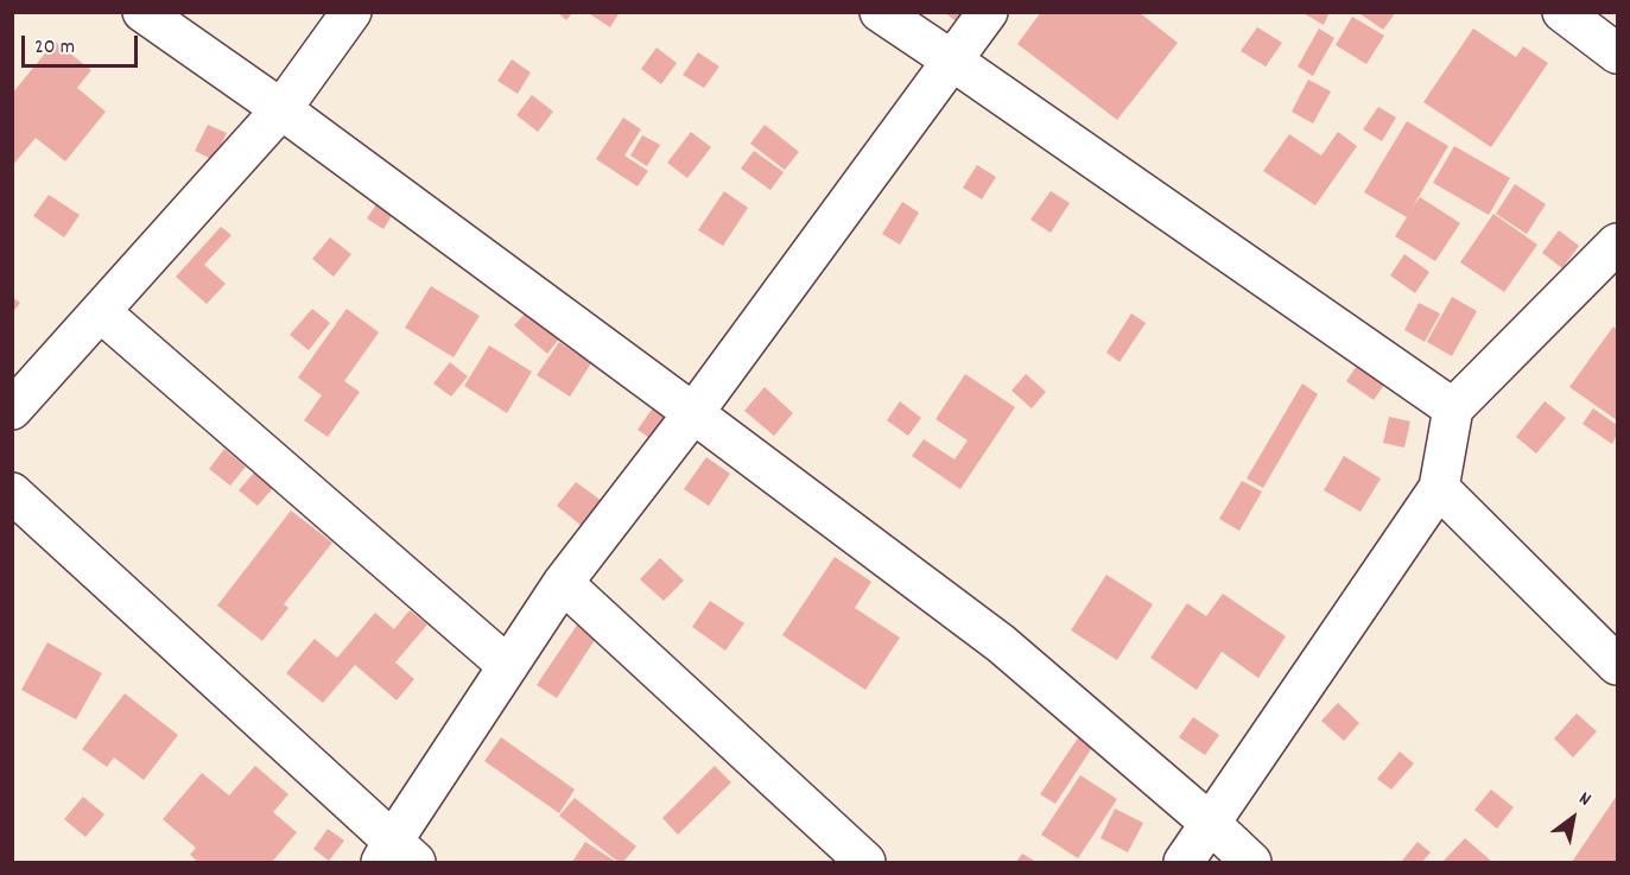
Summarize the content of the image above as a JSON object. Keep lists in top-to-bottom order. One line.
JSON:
{"scale_bar":"20 m","north":"top right"}
